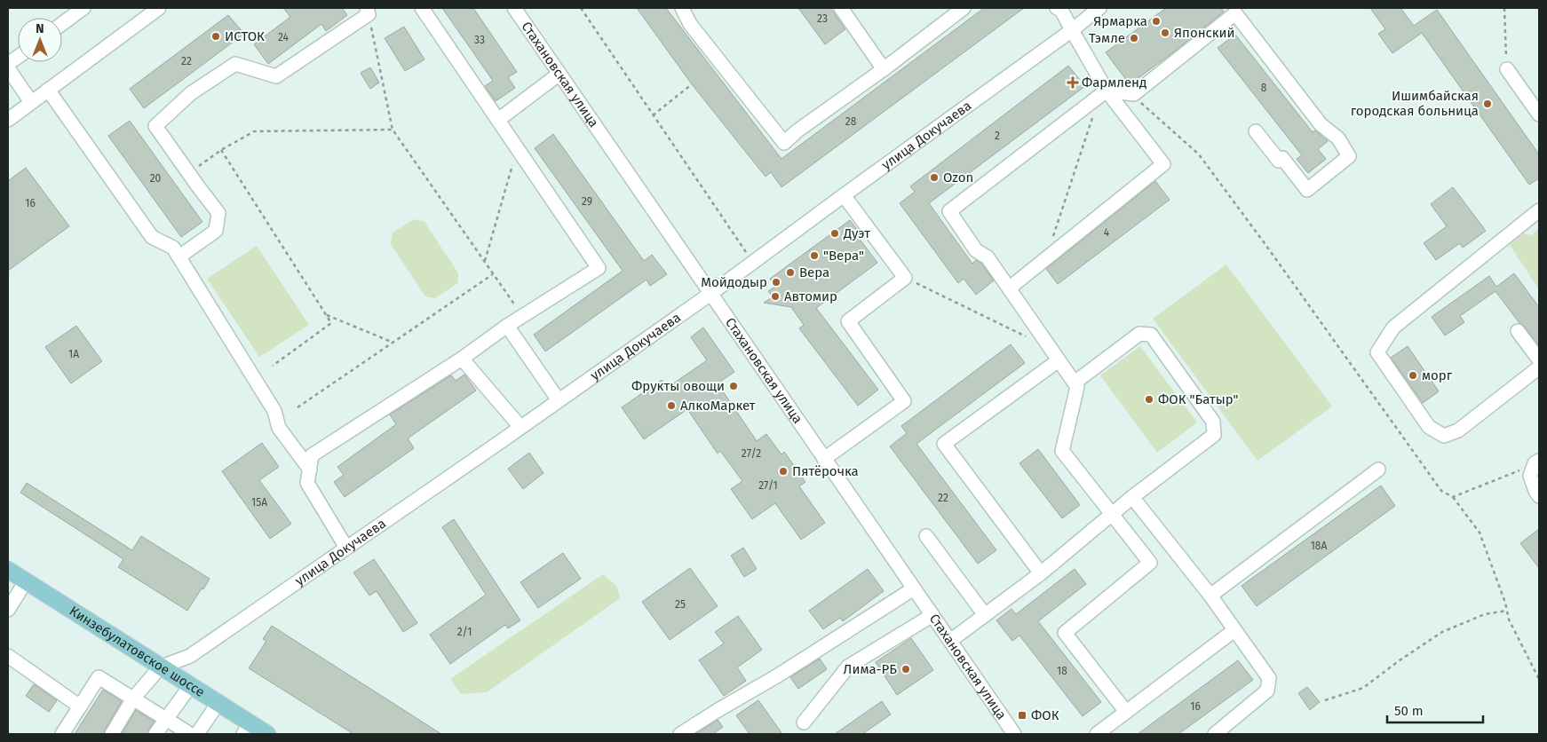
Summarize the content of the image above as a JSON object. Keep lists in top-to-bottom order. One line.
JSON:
{"streets":{"main road":["Кинзебулатовское шоссе"],"street":["Стахановская улица","улица Докучаева"]},"crossings":[["Стахановская улица","улица Докучаева"],["улица Докучаева","Кинзебулатовское шоссе"]],"places":{"other":["Ярмарка","Японский","ИСТОК","Тэмле","Ишимбайская городская больница","Ozon","Дуэт","\"Вера\"","Вера","Мойдодыр","Автомир","морг","Фрукты овощи","ФОК \"Батыр\"","АлкоМаркет","Пятёрочка","Лима-РБ"],"health":["Фармленд"],"transit":["ФОК"]},"house_numbers":["23","24","33","22","8","28","2","20","29","16","4","1А","27/2","27/1","22","15А","18А","25","2/1","18","16"],"scale_bar":"50 m","north":"top"}
